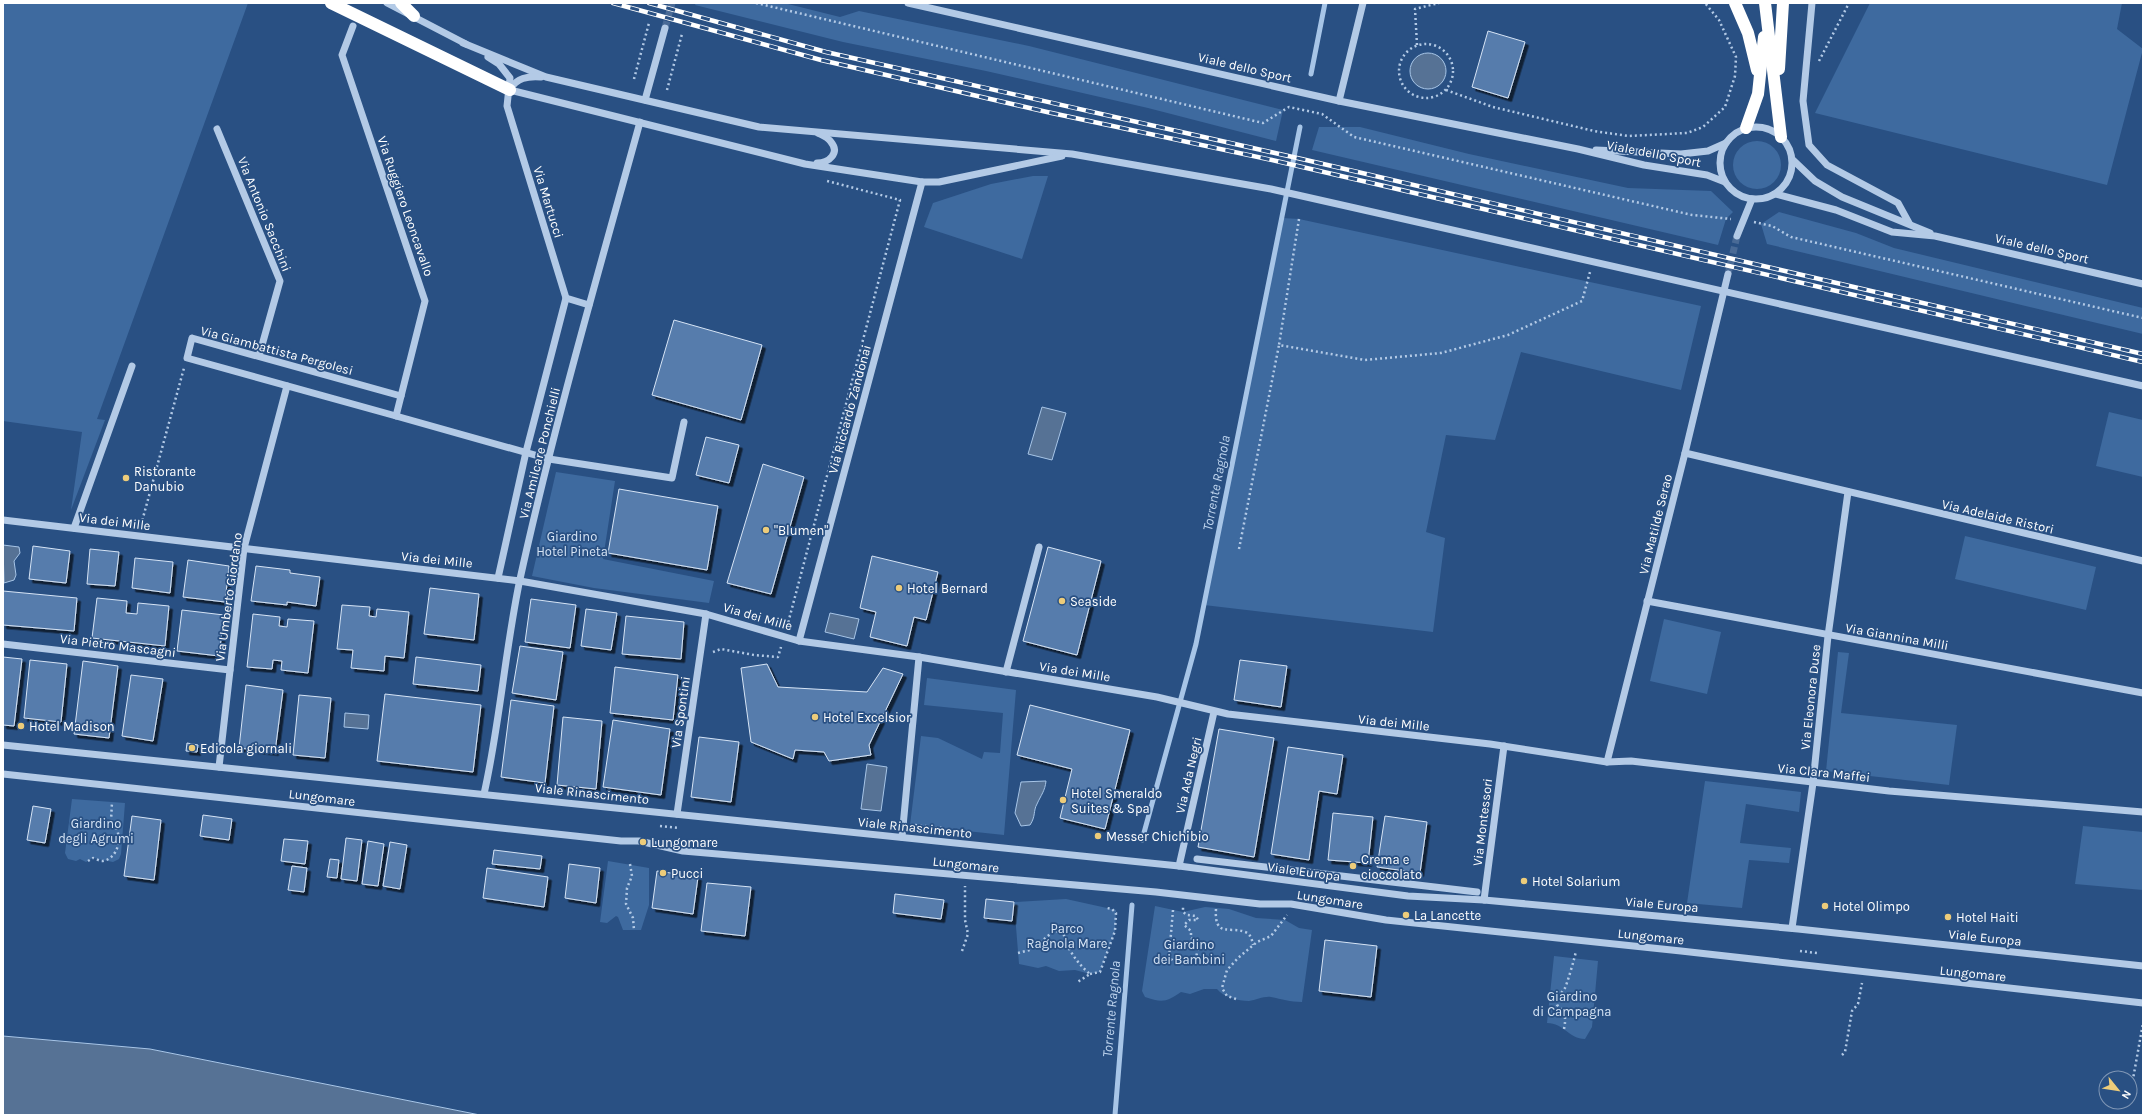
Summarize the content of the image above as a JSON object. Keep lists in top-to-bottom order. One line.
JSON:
{"streets":{"street":["Viale dello Sport","Via Martucci","Via Ruggiero Leoncavallo","Via Antonio Sacchini","Via Giambattista Pergolesi","Via Riccardo Zandonai","Via Amilcare Ponchielli","Via Adelaide Ristori","Via dei Mille","Via Matilde Serao","Via Umberto Giordano","Via Giannina Milli","Via Pietro Mascagni","Via Eleonora Duse","Via Spontini","Via Clara Maffei","Via Ada Negri","Viale Rinascimento","Lungomare","Via Montessori","Viale Europa"]},"crossings":[["Via Martucci","Via Amilcare Ponchielli"],["Via Ruggiero Leoncavallo","Via Giambattista Pergolesi"],["Via Antonio Sacchini","Via Giambattista Pergolesi"],["Via Riccardo Zandonai","Via dei Mille"],["Via Amilcare Ponchielli","Via dei Mille"],["Via Amilcare Ponchielli","Viale Rinascimento"],["Via Adelaide Ristori","Via Matilde Serao"],["Via Adelaide Ristori","Via Eleonora Duse"],["Via dei Mille","Via Umberto Giordano"],["Via dei Mille","Via Spontini"],["Via dei Mille","Via Clara Maffei"],["Via dei Mille","Via Ada Negri"],["Via dei Mille","Via Montessori"],["Via Matilde Serao","Via Giannina Milli"],["Via Matilde Serao","Via Clara Maffei"],["Via Umberto Giordano","Via Pietro Mascagni"],["Via Umberto Giordano","Viale Rinascimento"],["Via Giannina Milli","Via Eleonora Duse"],["Via Eleonora Duse","Via Clara Maffei"],["Via Eleonora Duse","Viale Europa"],["Via Spontini","Viale Rinascimento"],["Via Clara Maffei","Via Montessori"],["Via Ada Negri","Viale Rinascimento"],["Via Ada Negri","Viale Europa"],["Viale Rinascimento","Viale Europa"],["Via Montessori","Viale Europa"]],"water":["Torrente Ragnola"],"parks":["Giardino Hotel Pineta","Giardino degli Agrumi","Parco Ragnola Mare","Giardino dei Bambini","Giardino di Campagna"],"places":["Ristorante Danubio","\"Blumen\"","Hotel Bernard","Seaside","Hotel Excelsior","Hotel Madison","Edicola giornali","Hotel Smeraldo Suites & Spa","Messer Chichibio","Lungomare","Crema e cioccolato","Pucci","Hotel Solarium","Hotel Olimpo","La Lancette","Hotel Haiti"],"north":"bottom right"}
